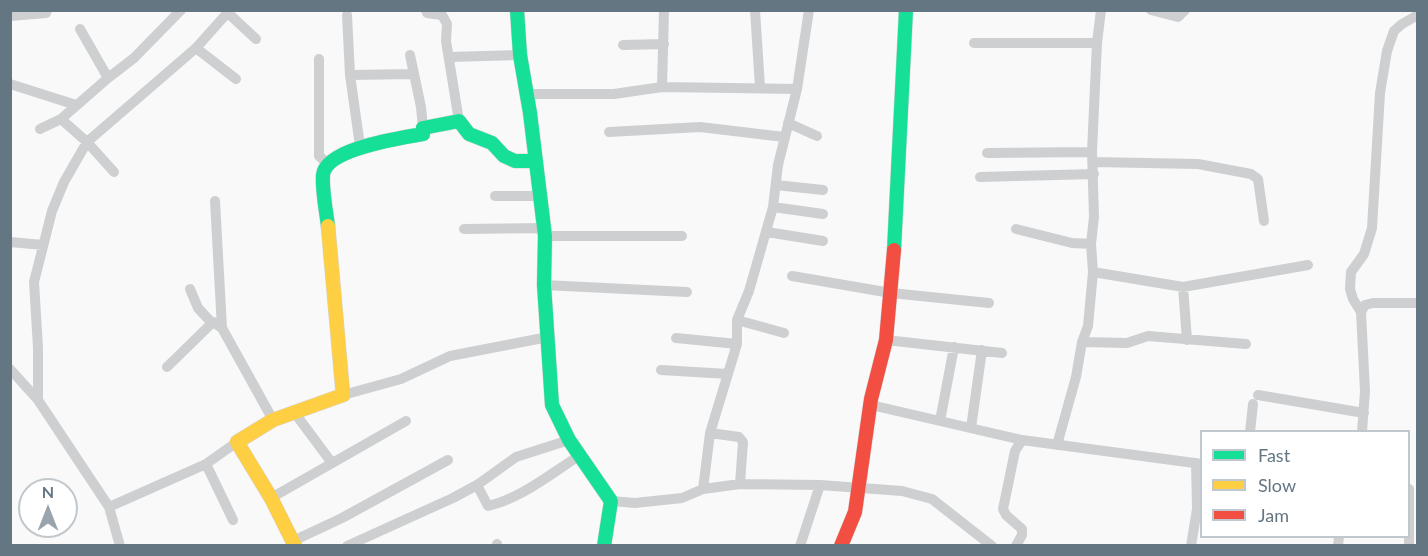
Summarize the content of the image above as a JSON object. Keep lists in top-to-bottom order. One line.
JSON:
{"legend":["Fast","Slow","Jam"],"north":"top"}
